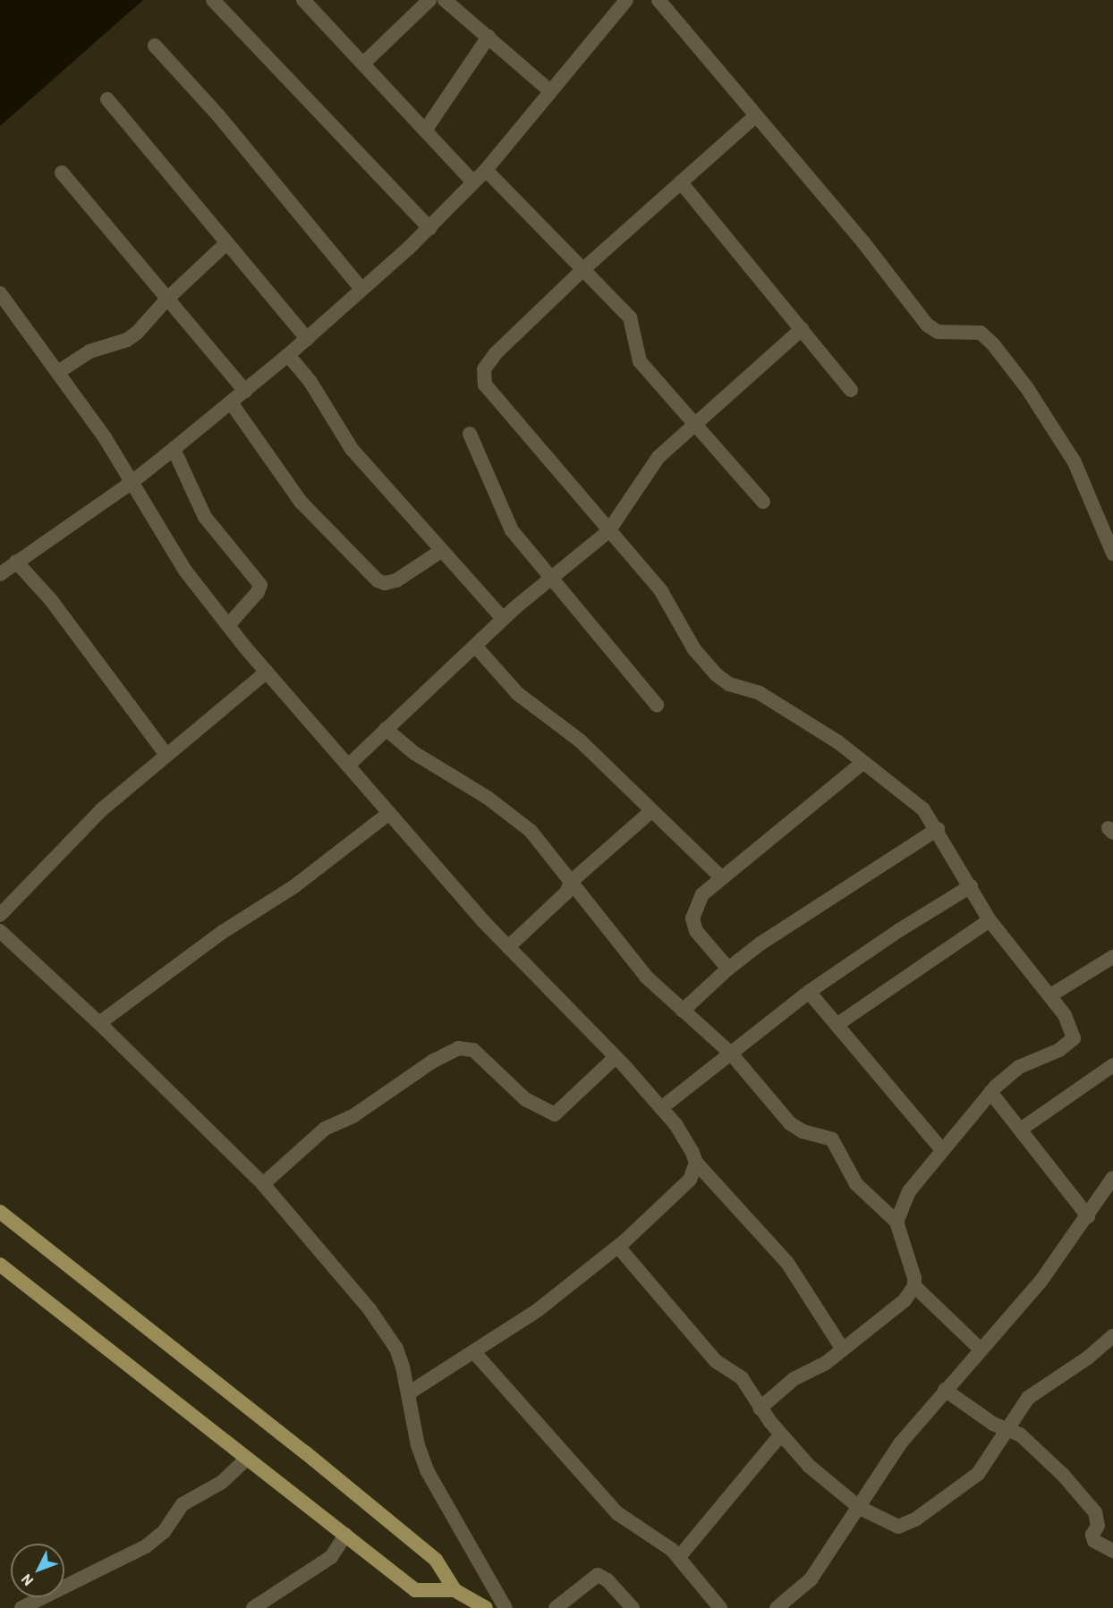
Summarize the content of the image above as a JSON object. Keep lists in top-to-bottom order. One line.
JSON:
{"north":"bottom left"}
